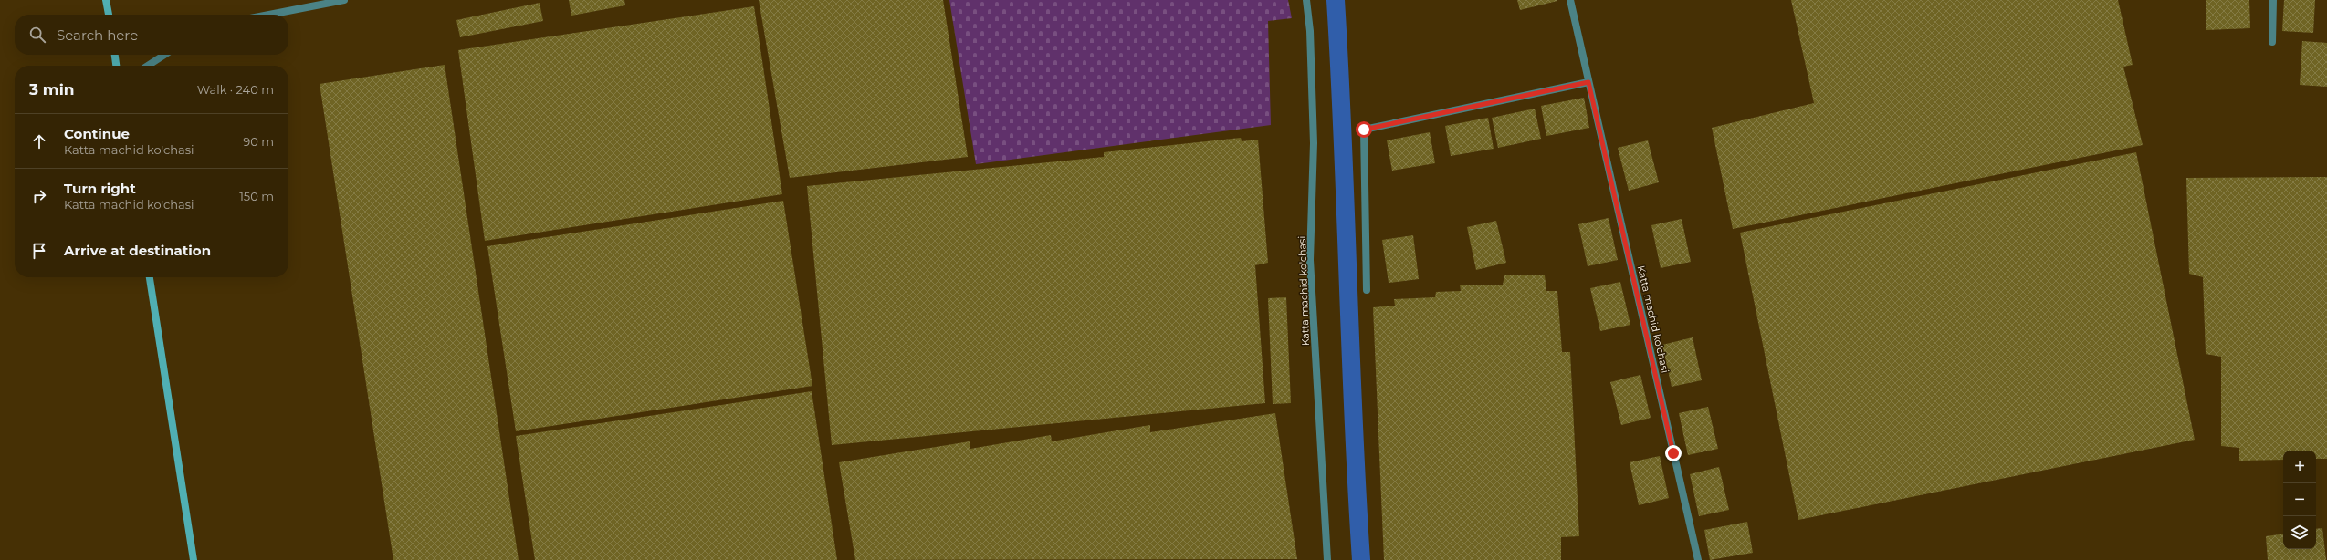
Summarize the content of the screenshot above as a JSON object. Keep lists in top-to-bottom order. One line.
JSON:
{"streets":{"street":["Katta machid ko'chasi"]},"page":{"search":"Search here","heading":["3 min","Walk · 240 m"],"list":[["Continue","Katta machid ko'chasi","90 m"],["Turn right","Katta machid ko'chasi","150 m"],"Arrive at destination"],"map_buttons":["+","−"]}}
